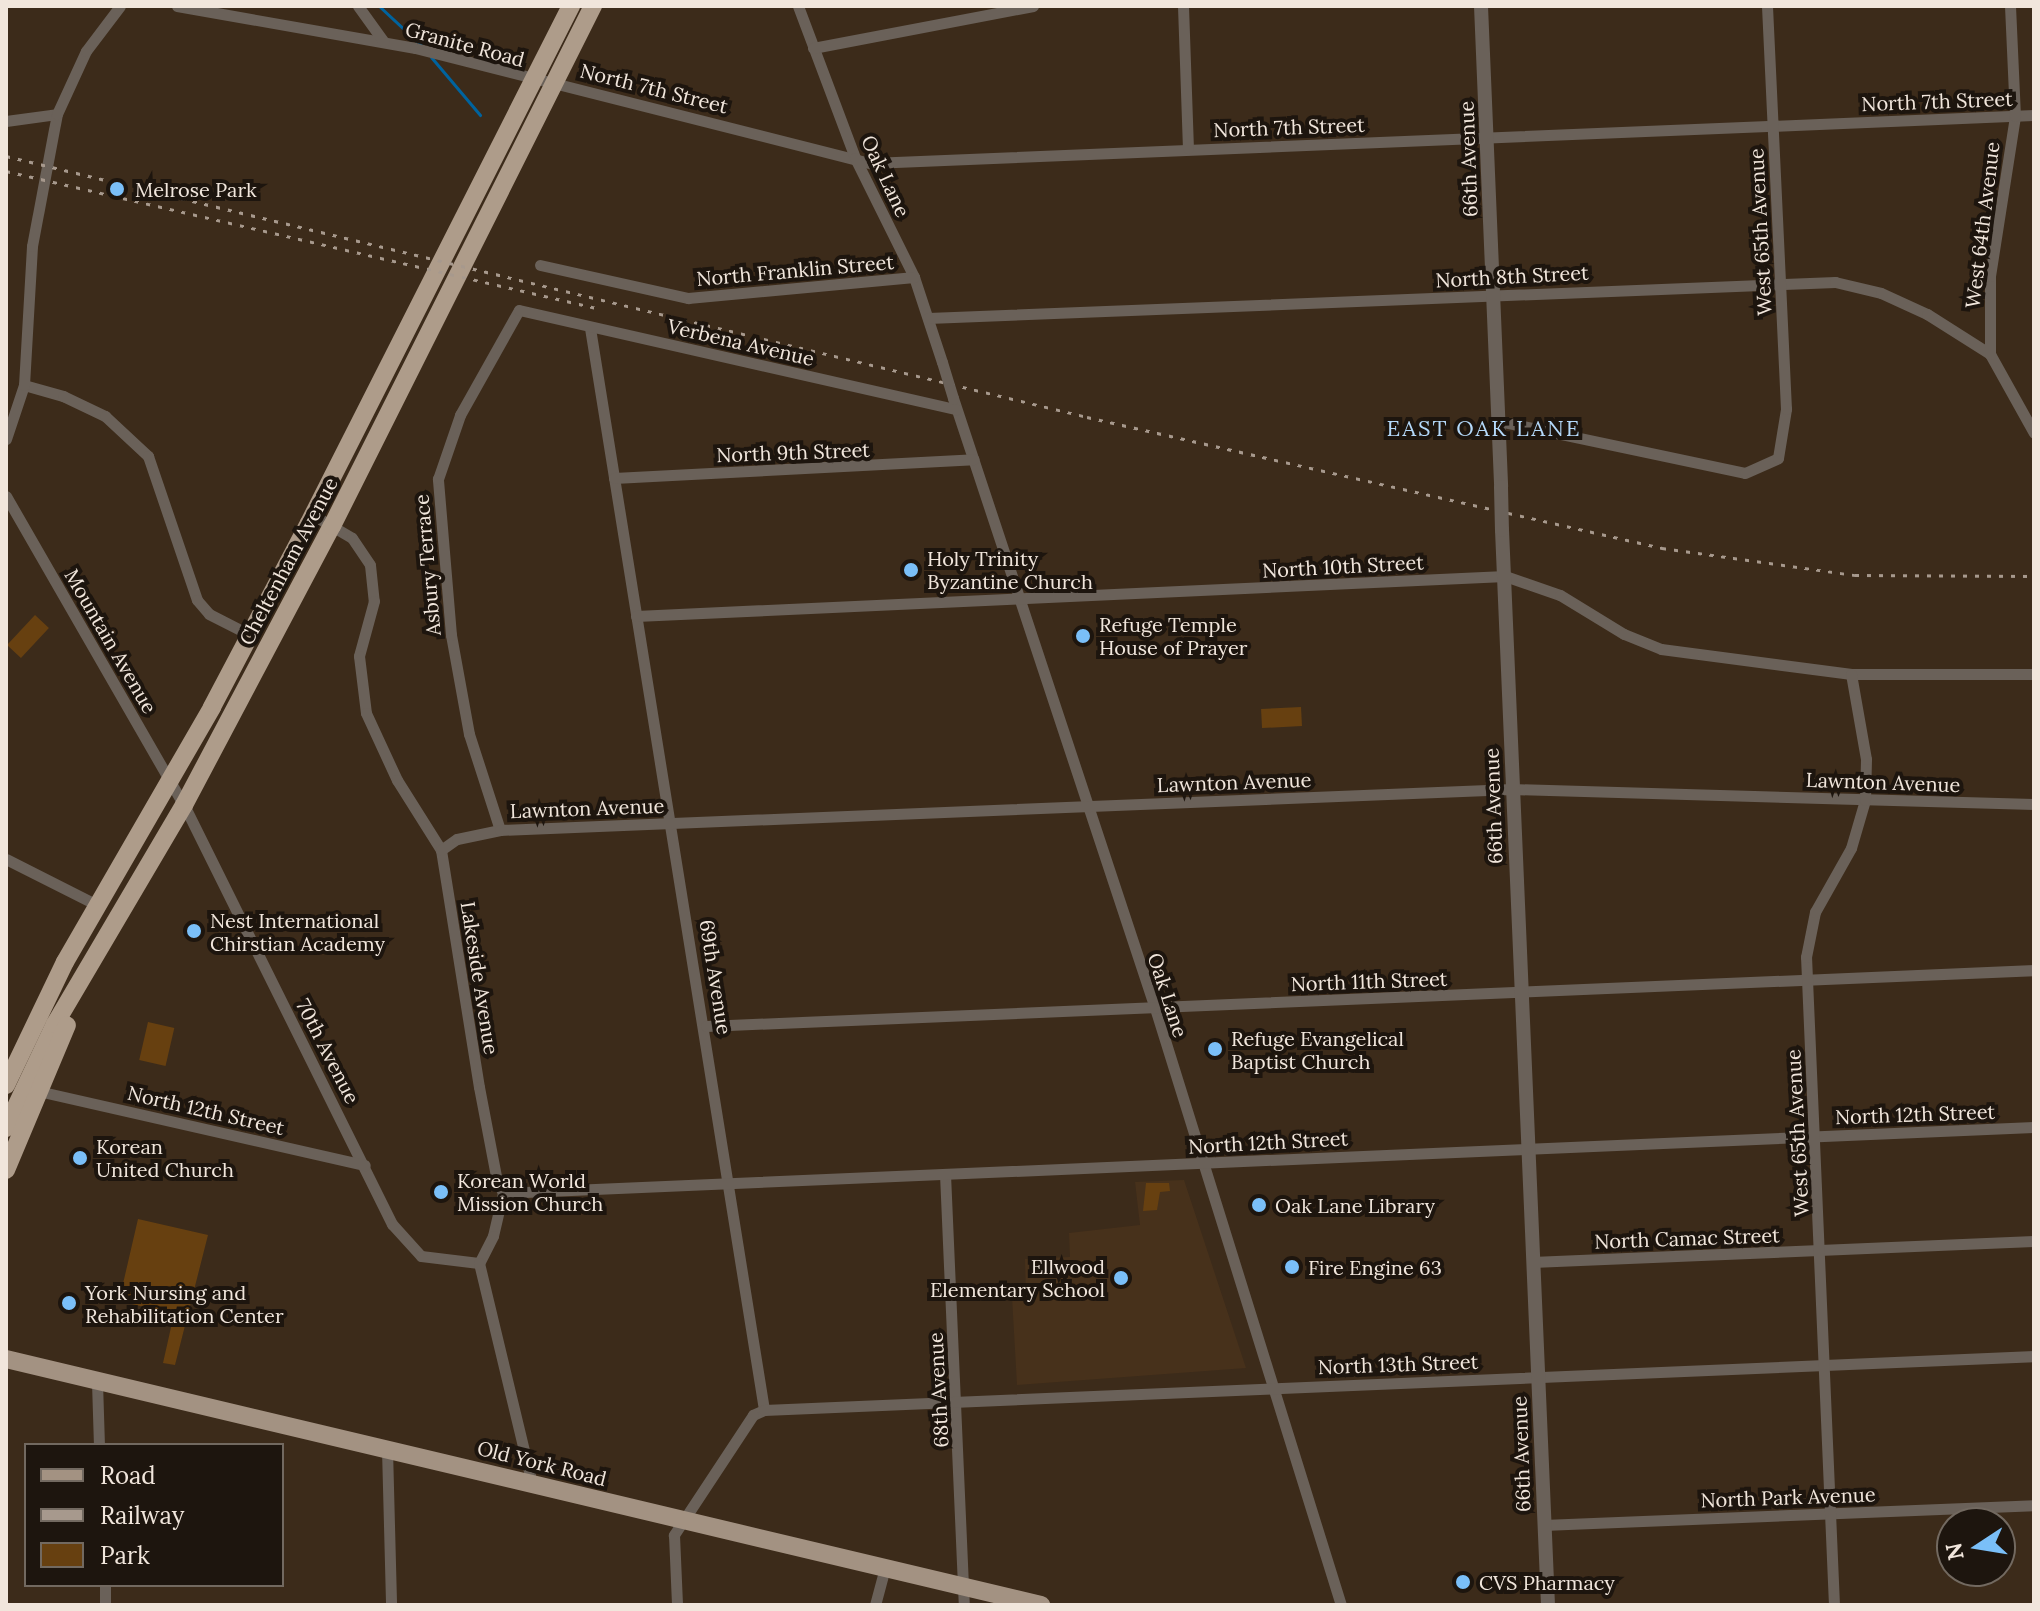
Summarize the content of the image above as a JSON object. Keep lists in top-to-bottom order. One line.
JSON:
{"streets":{"highway":["Cheltenham Avenue"],"main road":["Old York Road"],"street":["Granite Road","North 7th Street","66th Avenue","Oak Lane","West 64th Avenue","West 65th Avenue","North Franklin Street","North 8th Street","Verbena Avenue","North 9th Street","Asbury Terrace","North 10th Street","Mountain Avenue","Lawnton Avenue","69th Avenue","Lakeside Avenue","North 11th Street","70th Avenue","North 12th Street","North Camac Street","North 13th Street","68th Avenue","North Park Avenue"]},"crossings":[["Granite Road","North 7th Street"],["Granite Road","Cheltenham Avenue"],["North 7th Street","66th Avenue"],["North 7th Street","Oak Lane"],["North 7th Street","West 64th Avenue"],["North 7th Street","West 65th Avenue"],["North 7th Street","Cheltenham Avenue"],["66th Avenue","West 65th Avenue"],["66th Avenue","North 8th Street"],["66th Avenue","North 10th Street"],["66th Avenue","Lawnton Avenue"],["66th Avenue","North 11th Street"],["66th Avenue","North 12th Street"],["66th Avenue","North Camac Street"],["66th Avenue","North 13th Street"],["66th Avenue","North Park Avenue"],["Oak Lane","North Franklin Street"],["Oak Lane","North 8th Street"],["Oak Lane","Verbena Avenue"],["Oak Lane","North 9th Street"],["Oak Lane","North 10th Street"],["Oak Lane","Lawnton Avenue"],["Oak Lane","North 11th Street"],["Oak Lane","North 12th Street"],["Oak Lane","North 13th Street"],["West 64th Avenue","North 8th Street"],["West 65th Avenue","North 8th Street"],["West 65th Avenue","North 10th Street"],["West 65th Avenue","Lawnton Avenue"],["West 65th Avenue","North 11th Street"],["West 65th Avenue","North 12th Street"],["West 65th Avenue","North Camac Street"],["West 65th Avenue","North 13th Street"],["West 65th Avenue","North Park Avenue"],["Verbena Avenue","Asbury Terrace"],["Verbena Avenue","69th Avenue"],["North 9th Street","69th Avenue"],["Cheltenham Avenue","Mountain Avenue"],["Cheltenham Avenue","Lakeside Avenue"],["Cheltenham Avenue","70th Avenue"],["Asbury Terrace","Lawnton Avenue"],["North 10th Street","69th Avenue"],["Mountain Avenue","70th Avenue"],["Lawnton Avenue","69th Avenue"],["Lawnton Avenue","Lakeside Avenue"],["69th Avenue","North 11th Street"],["69th Avenue","North 12th Street"],["69th Avenue","North 13th Street"],["Lakeside Avenue","70th Avenue"],["Lakeside Avenue","North 12th Street"],["70th Avenue","North 12th Street"],["North 12th Street","68th Avenue"],["North 13th Street","68th Avenue"],["68th Avenue","Old York Road"]],"districts":["EAST OAK LANE"],"places":["Melrose Park","Holy Trinity Byzantine Church","Refuge Temple House of Prayer","Nest International Chirstian Academy","Refuge Evangelical Baptist Church","Korean United Church","Korean World Mission Church","Oak Lane Library","Fire Engine 63","Ellwood Elementary School","York Nursing and Rehabilitation Center","CVS Pharmacy"],"legend":["Road","Railway","Park"],"north":"left"}
